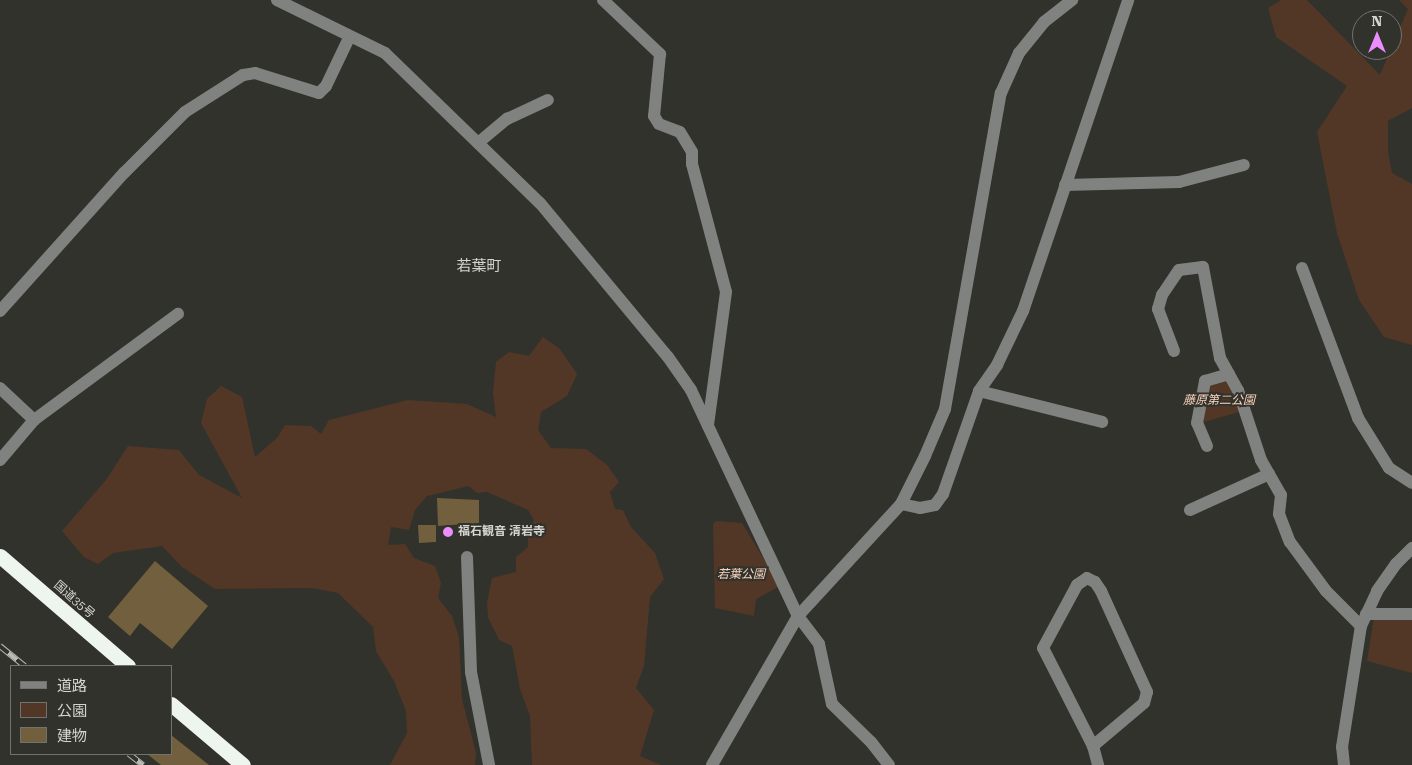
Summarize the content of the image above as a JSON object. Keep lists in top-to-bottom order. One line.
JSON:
{"streets":{"highway":["国道35号"]},"districts":["若葉町"],"parks":["藤原第二公園","若葉公園"],"places":["福石観音 清岩寺"],"legend":["道路","公園","建物"],"north":"top"}
